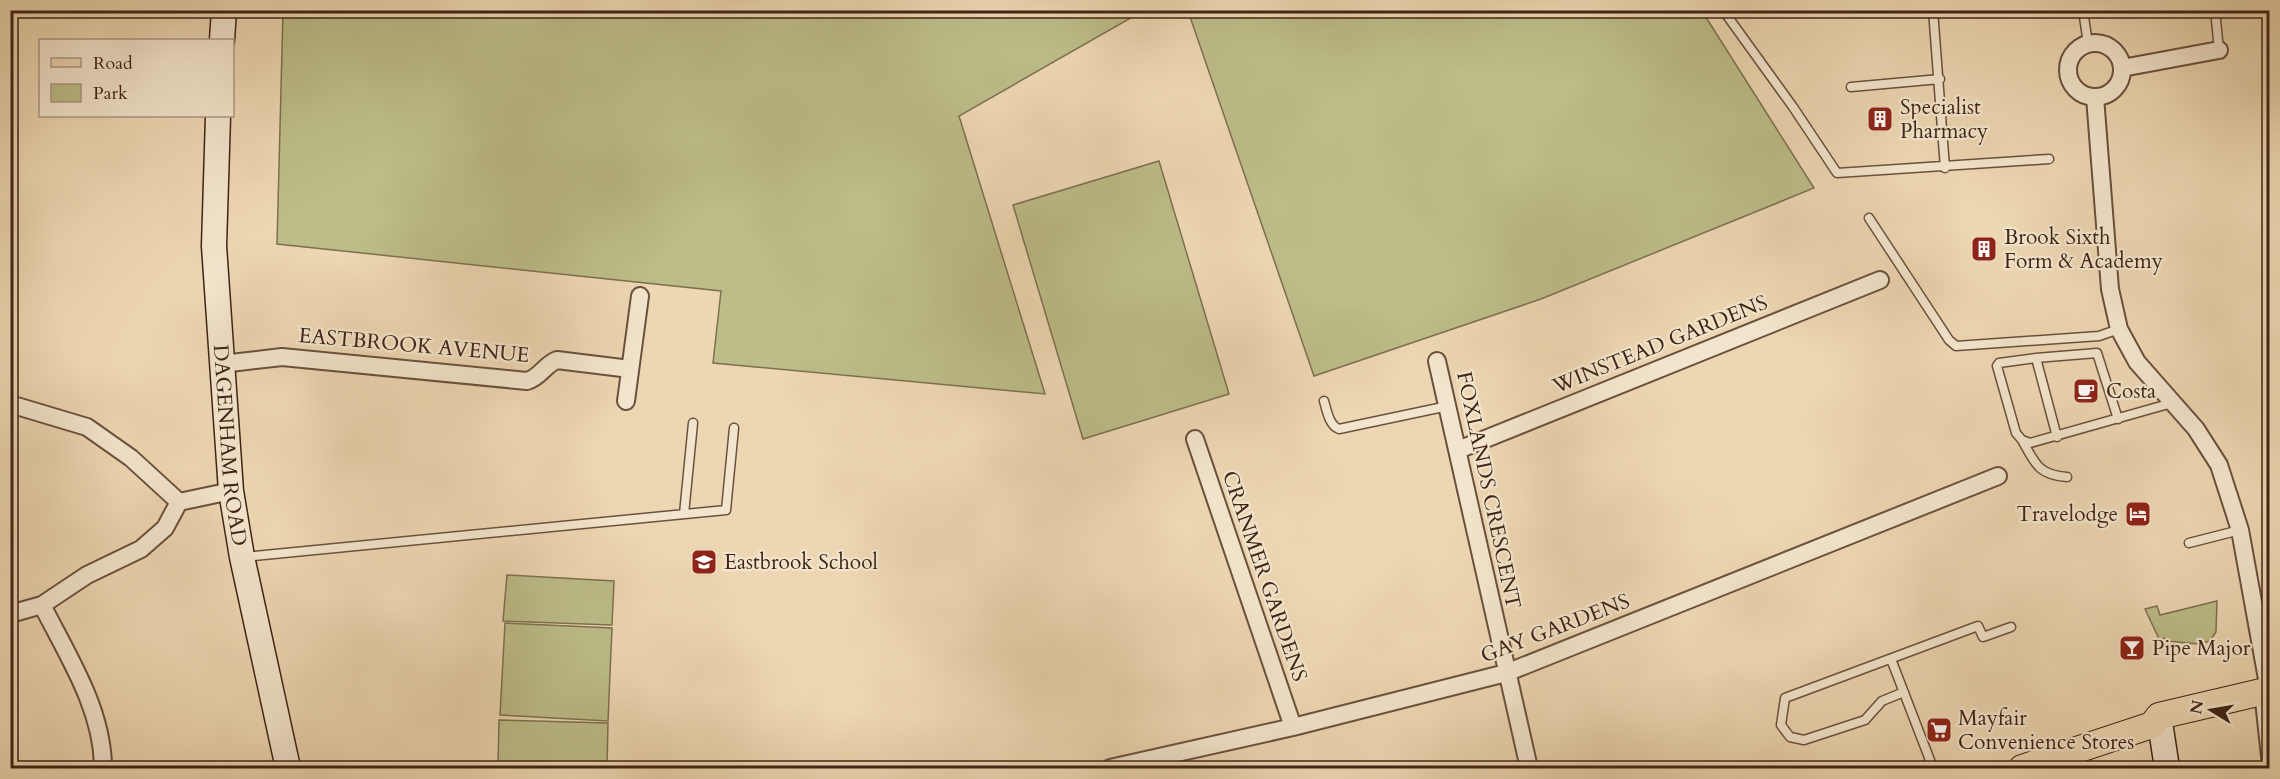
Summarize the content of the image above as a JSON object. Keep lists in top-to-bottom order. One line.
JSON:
{"streets":{"street":["WINSTEAD GARDENS","EASTBROOK AVENUE","DAGENHAM ROAD","FOXLANDS CRESCENT","CRANMER GARDENS","GAY GARDENS"]},"crossings":[["WINSTEAD GARDENS","FOXLANDS CRESCENT"],["EASTBROOK AVENUE","DAGENHAM ROAD"],["FOXLANDS CRESCENT","GAY GARDENS"],["CRANMER GARDENS","GAY GARDENS"]],"places":{"building":["Specialist Pharmacy","Brook Sixth Form & Academy"],"cafe":["Costa"],"hotel":["Travelodge"],"school or university":["Eastbrook School"],"bar":["Pipe Major"],"supermarket":["Mayfair Convenience Stores"]},"legend":["Road","Park"],"north":"left"}
